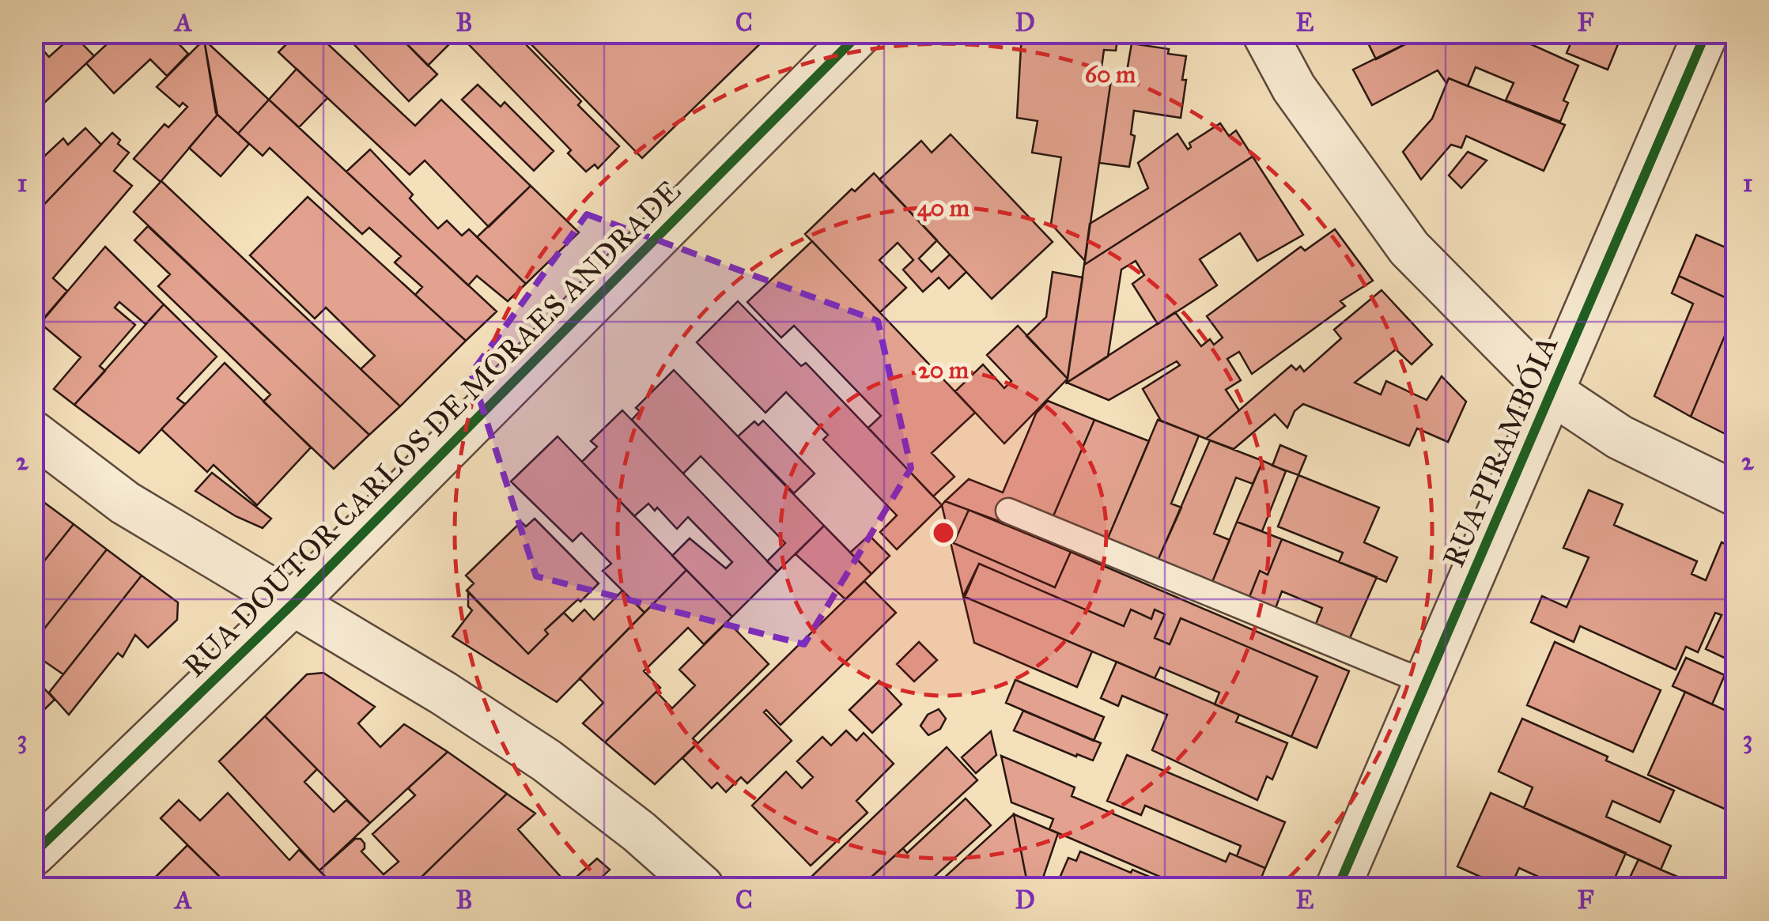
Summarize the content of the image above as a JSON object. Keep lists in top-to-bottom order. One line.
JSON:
{"streets":{"street":["RUA DOUTOR CARLOS DE MORAES ANDRADE","RUA PIRAMBÓIA"]},"grid":{"columns":["A","B","C","D","E","F"],"rows":["1","2","3"]},"rings":["60 m","40 m","20 m"]}
